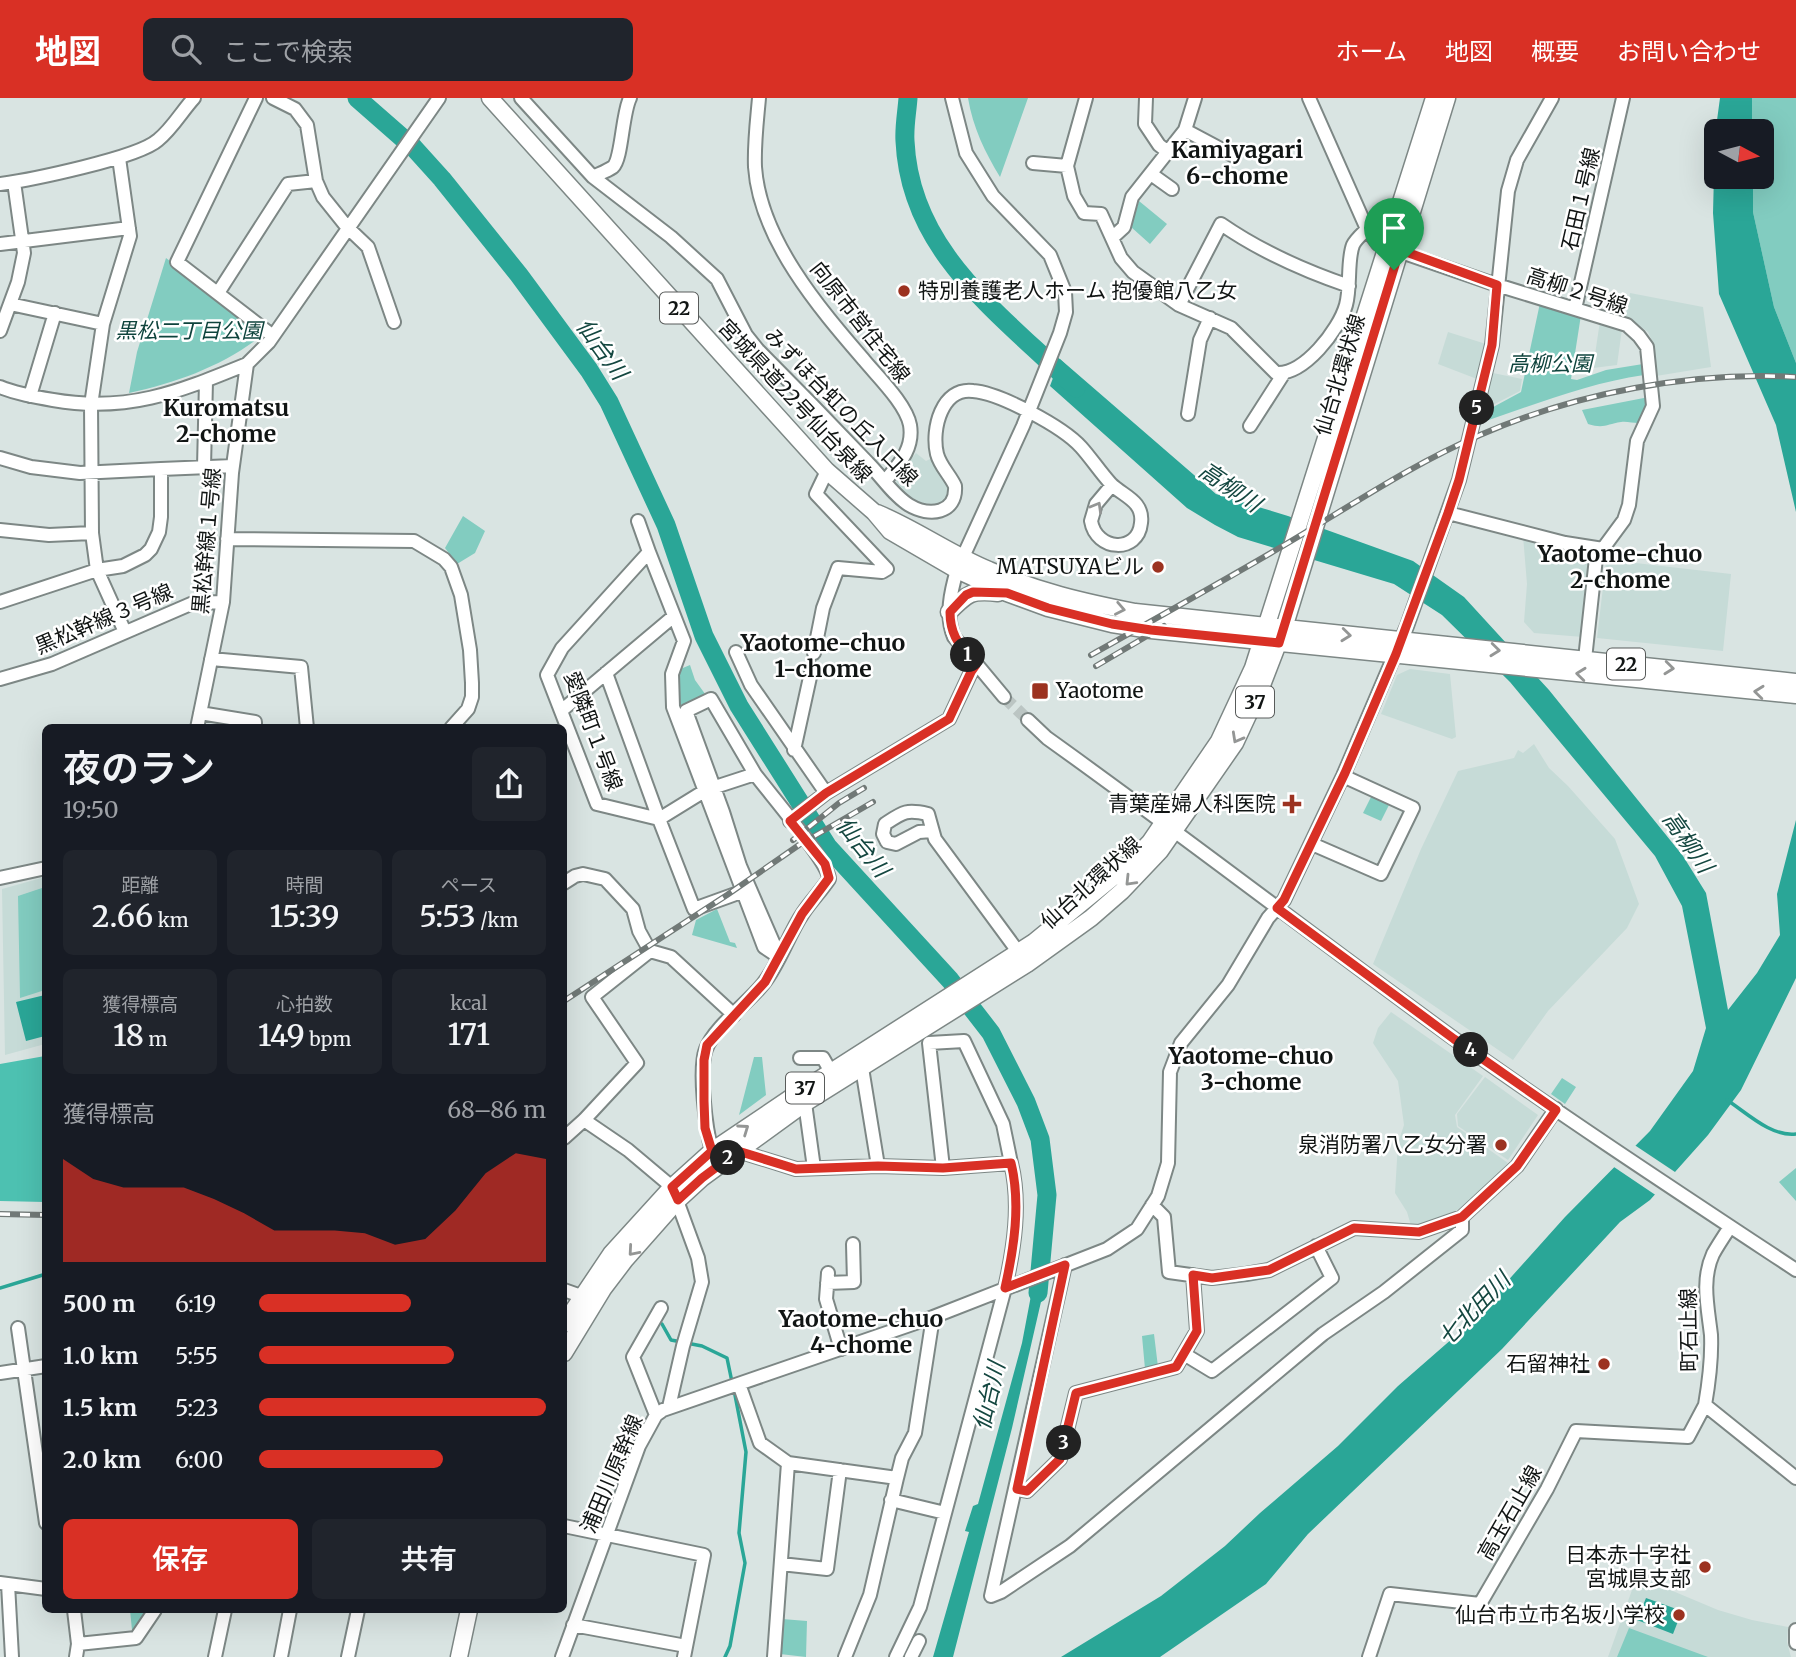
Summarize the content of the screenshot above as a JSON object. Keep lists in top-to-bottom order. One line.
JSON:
{"streets":{"main road":["22","仙台北環状線","宮城県道22号仙台泉線","37"],"street":["石田１号線","高柳２号線","向原市営住宅線","みずほ台虹の丘入口線","黒松幹線１号線","黒松幹線３号線","愛隣町１号線","町石止線","浦田川原幹線","高玉石止線"]},"crossings":[["石田１号線","高柳２号線"],["高柳２号線","22"],["高柳２号線","仙台北環状線"],["22","仙台北環状線"],["22","宮城県道22号仙台泉線"],["向原市営住宅線","みずほ台虹の丘入口線"],["黒松幹線１号線","黒松幹線３号線"],["町石止線","高玉石止線"]],"districts":["Kamiyagari 6-chome","Kuromatsu 2-chome","Yaotome-chuo 2-chome","Yaotome-chuo 1-chome","Yaotome-chuo 3-chome","Yaotome-chuo 4-chome"],"water":["仙台川","高柳川","七北田川"],"parks":["黒松二丁目公園","高柳公園"],"places":{"other":["特別養護老人ホーム 抱優館八乙女","MATSUYAビル","泉消防署八乙女分署","石留神社","日本赤十字社 宮城県支部","仙台市立市名坂小学校"],"transit":["Yaotome"],"health":["青葉産婦人科医院"]},"north":"right","page":{"header":"地図","search":"ここで検索","nav":["ホーム","地図","概要","お問い合わせ"],"pins":["5","1","4","2","3"],"heading":["夜のラン","19:50"],"stats":[["距離","2.66 km"],["時間","15:39"],["ペース","5:53 /km"],["獲得標高","18 m"],["心拍数","149 bpm"],["kcal","171"]],"chart":["獲得標高","68–86 m"],"list":[{"name":"500 m","note":"6:19"},{"name":"1.0 km","note":"5:55"},{"name":"1.5 km","note":"5:23"},{"name":"2.0 km","note":"6:00"}],"buttons":["保存","共有"]}}
